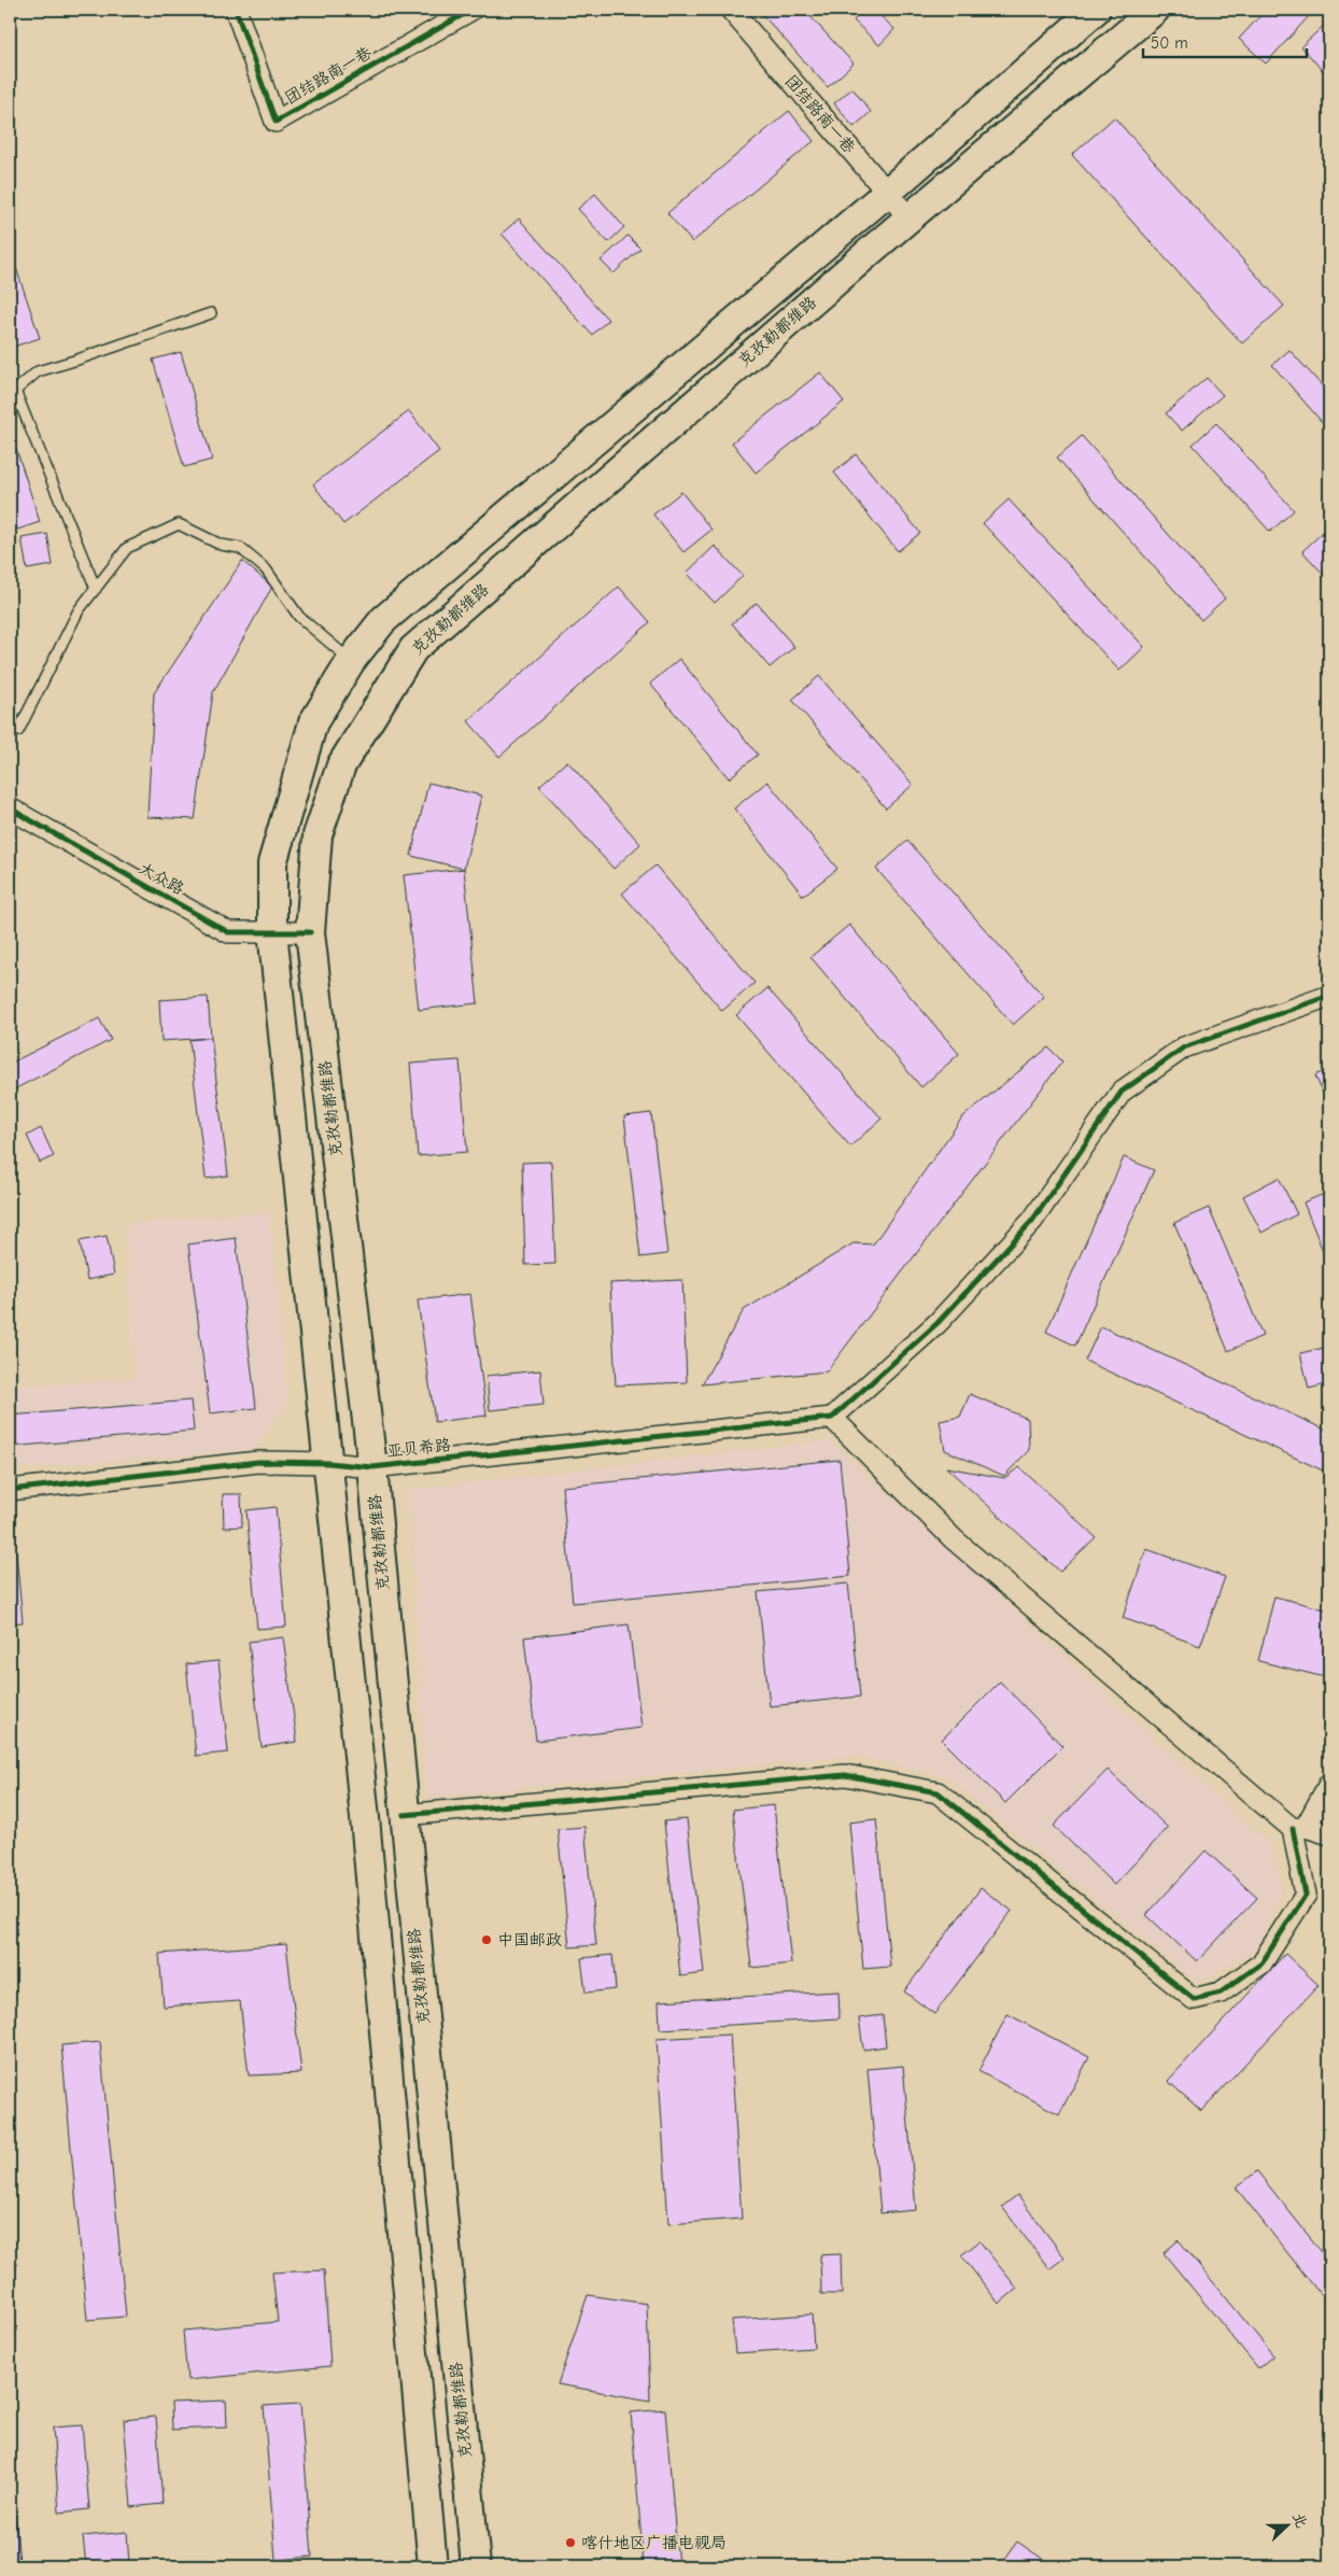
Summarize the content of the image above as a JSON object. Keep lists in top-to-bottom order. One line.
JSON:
{"streets":{"main road":["克孜勒都维路"],"street":["团结路南一巷","大众路","亚贝希路"]},"crossings":[["团结路南一巷","克孜勒都维路"],["克孜勒都维路","大众路"],["克孜勒都维路","亚贝希路"]],"places":["中国邮政","喀什地区广播电视局"],"scale_bar":"50 m","north":"right"}
